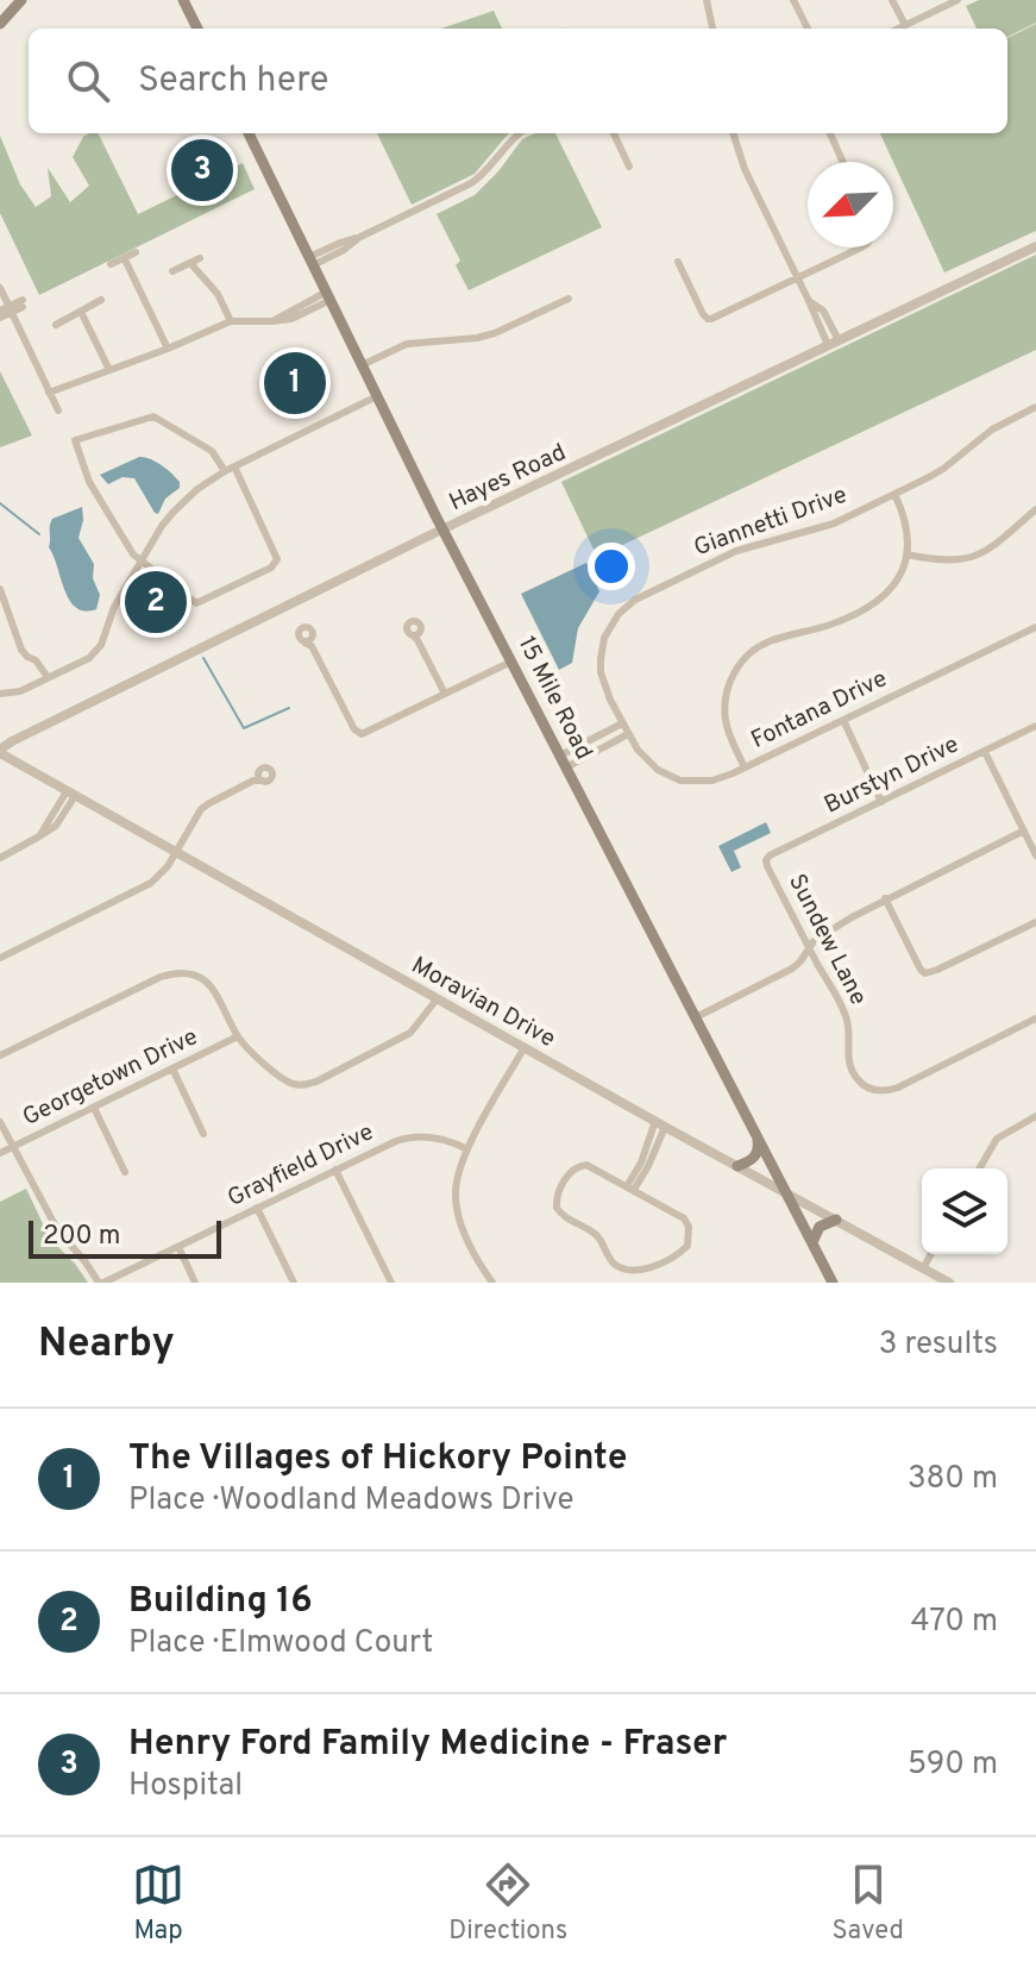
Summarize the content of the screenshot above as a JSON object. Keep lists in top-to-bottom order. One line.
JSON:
{"streets":{"main road":["15 Mile Road"],"street":["Hayes Road","Giannetti Drive","Fontana Drive","Burstyn Drive","Sundew Lane","Moravian Drive","Georgetown Drive","Grayfield Drive"]},"crossings":[["Hayes Road","15 Mile Road"],["Hayes Road","Moravian Drive"],["Giannetti Drive","Fontana Drive"],["15 Mile Road","Moravian Drive"],["Burstyn Drive","Sundew Lane"]],"scale_bar":"200 m","north":"bottom left","page":{"search":"Search here","pins":["3","1","2"],"scale":"200 m","heading":["Nearby","3 results"],"list":[{"mark":"1","name":"The Villages of Hickory Pointe","note":"Place · Woodland Meadows Drive","value":"380 m"},{"mark":"2","name":"Building 16","note":"Place · Elmwood Court","value":"470 m"},{"mark":"3","name":"Henry Ford Family Medicine - Fraser","note":"Hospital","value":"590 m"}],"nav":["Map","Directions","Saved"]}}
